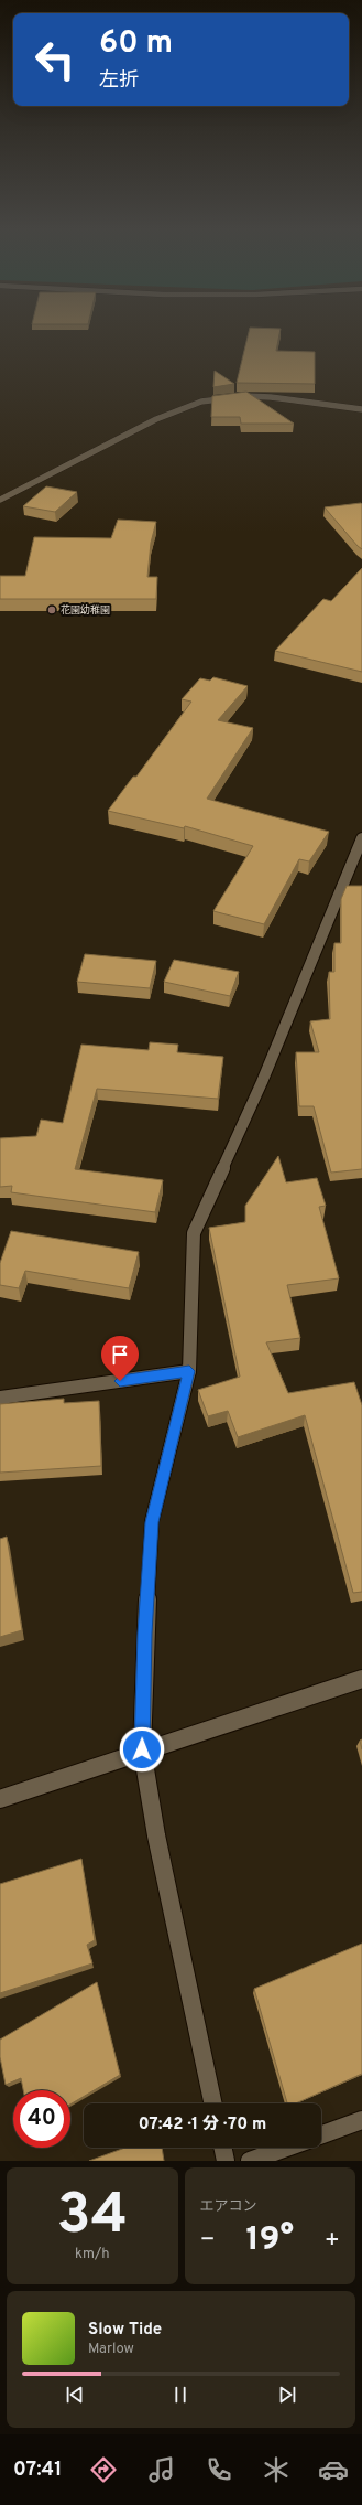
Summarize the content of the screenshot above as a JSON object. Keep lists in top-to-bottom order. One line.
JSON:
{"places":["花園幼稚園"],"page":{"turn":["60 m","左折"],"limit":"40","trip":"07:42 · 1 分 · 70 m","tile":[["34","km/h"],"エアコン"],"heat":["−","19°","+"],"song":["Slow Tide","Marlow"],"tabs":"07:41"}}
